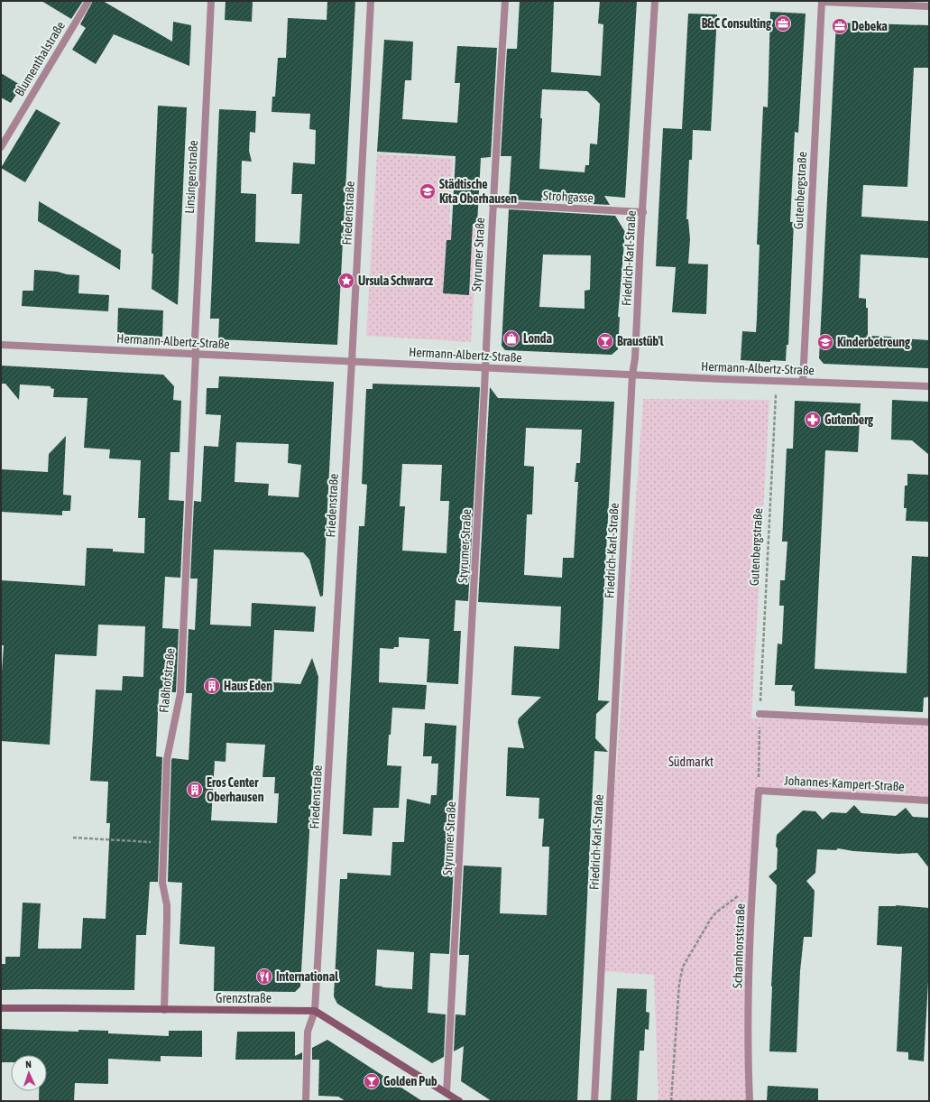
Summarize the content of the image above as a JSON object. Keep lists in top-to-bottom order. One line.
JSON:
{"streets":{"street":["Blumenthalstraße","Linsingenstraße","Gutenbergstraße","Strohgasse","Friedenstraße","Styrumer Straße","Friedrich-Karl-Straße","Hermann-Albertz-Straße","Flaßhofstraße","Johannes-Kampert-Straße","Scharnhorststraße","Grenzstraße"]},"crossings":[["Linsingenstraße","Hermann-Albertz-Straße"],["Linsingenstraße","Flaßhofstraße"],["Gutenbergstraße","Hermann-Albertz-Straße"],["Gutenbergstraße","Johannes-Kampert-Straße"],["Gutenbergstraße","Scharnhorststraße"],["Strohgasse","Styrumer Straße"],["Strohgasse","Friedrich-Karl-Straße"],["Friedenstraße","Hermann-Albertz-Straße"],["Friedenstraße","Grenzstraße"],["Styrumer Straße","Hermann-Albertz-Straße"],["Friedrich-Karl-Straße","Hermann-Albertz-Straße"],["Hermann-Albertz-Straße","Flaßhofstraße"],["Flaßhofstraße","Grenzstraße"],["Johannes-Kampert-Straße","Scharnhorststraße"]],"parks":["Südmarkt"],"places":{"office":["B&C Consulting","Debeka"],"school or university":["Städtische Kita Oberhausen","Kinderbetreung"],"place":["Ursula Schwarcz"],"shop":["Londa"],"bar":["Braustüb'l","Golden Pub"],"pharmacy":["Gutenberg"],"building":["Haus Eden","Eros Center Oberhausen"],"restaurant":["International"]},"north":"top"}
